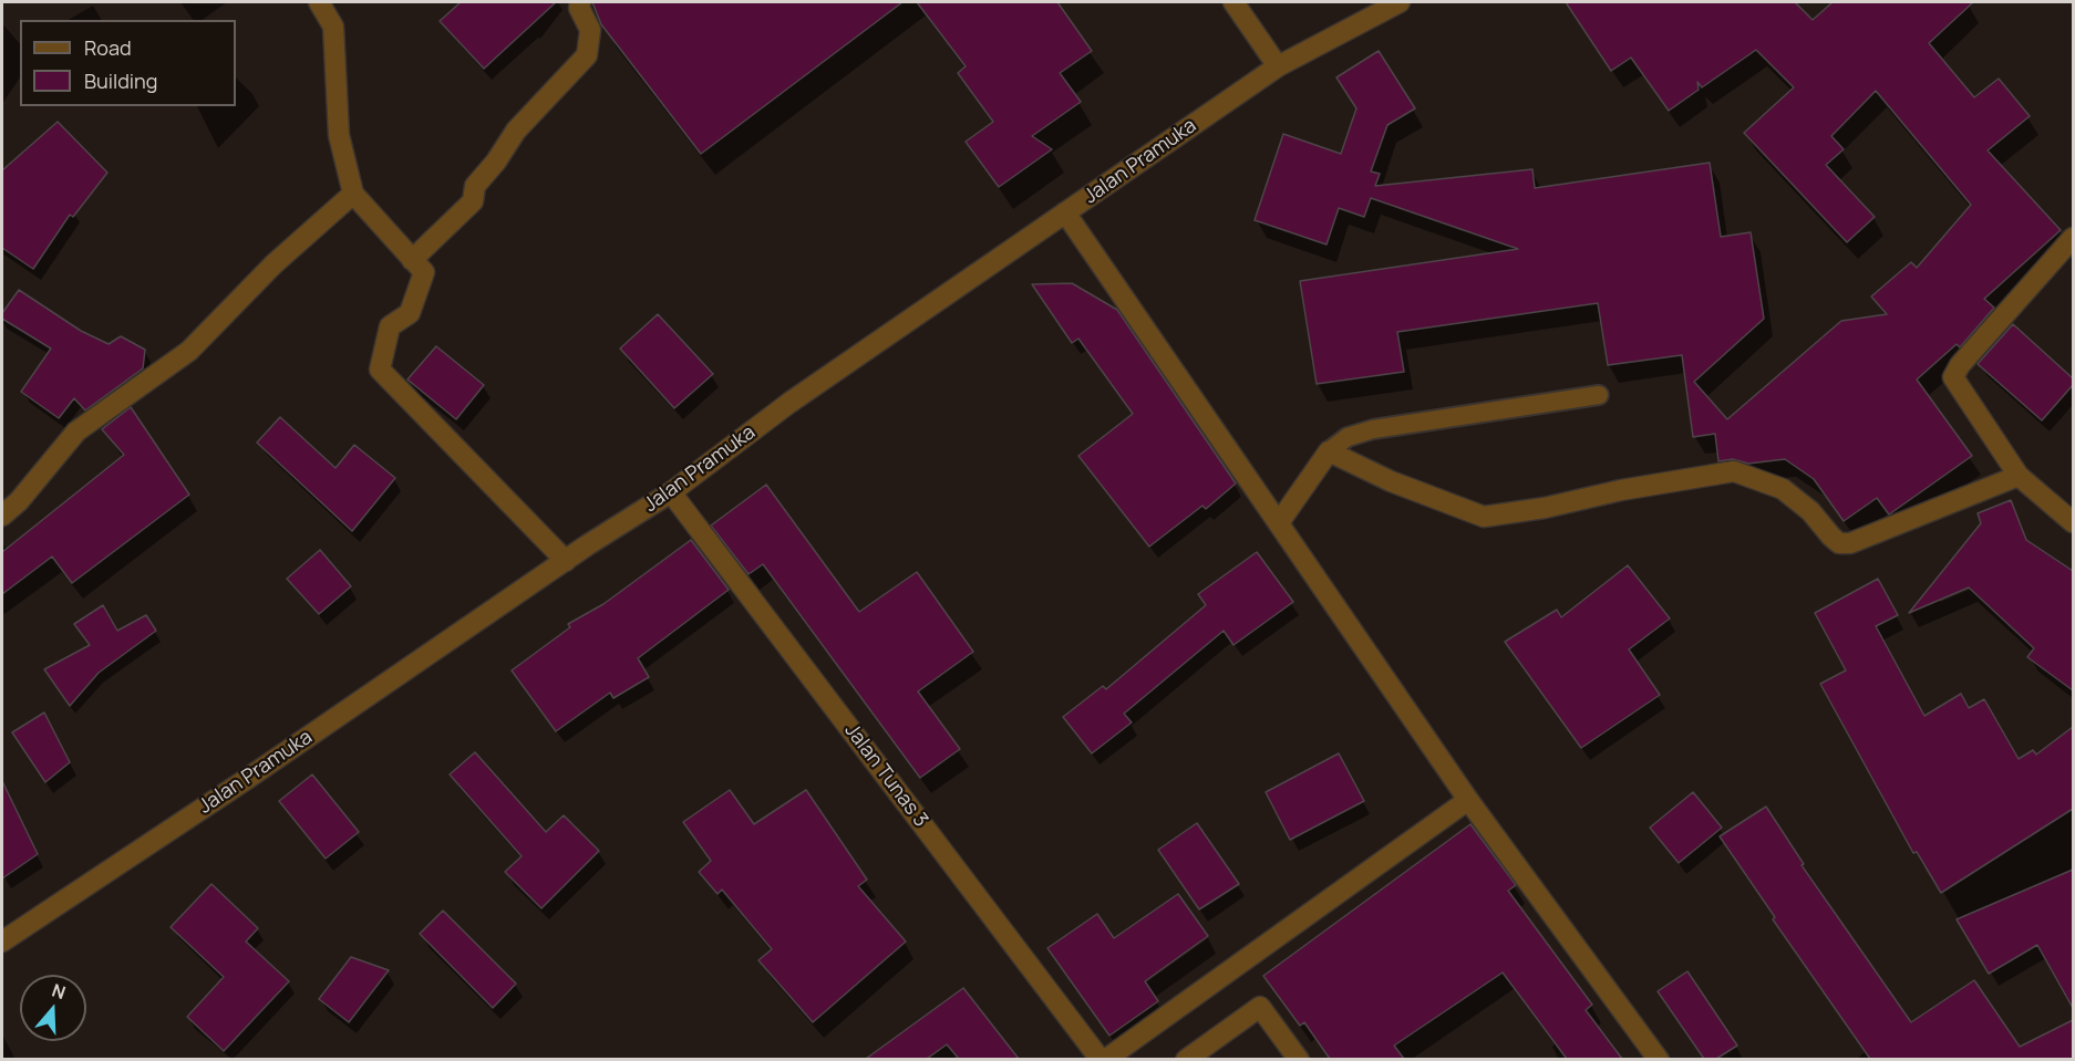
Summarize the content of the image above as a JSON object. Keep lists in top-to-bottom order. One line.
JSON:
{"streets":{"street":["Jalan Pramuka","Jalan Tunas 3"]},"crossings":[["Jalan Pramuka","Jalan Tunas 3"]],"legend":["Road","Building"],"north":"top"}
